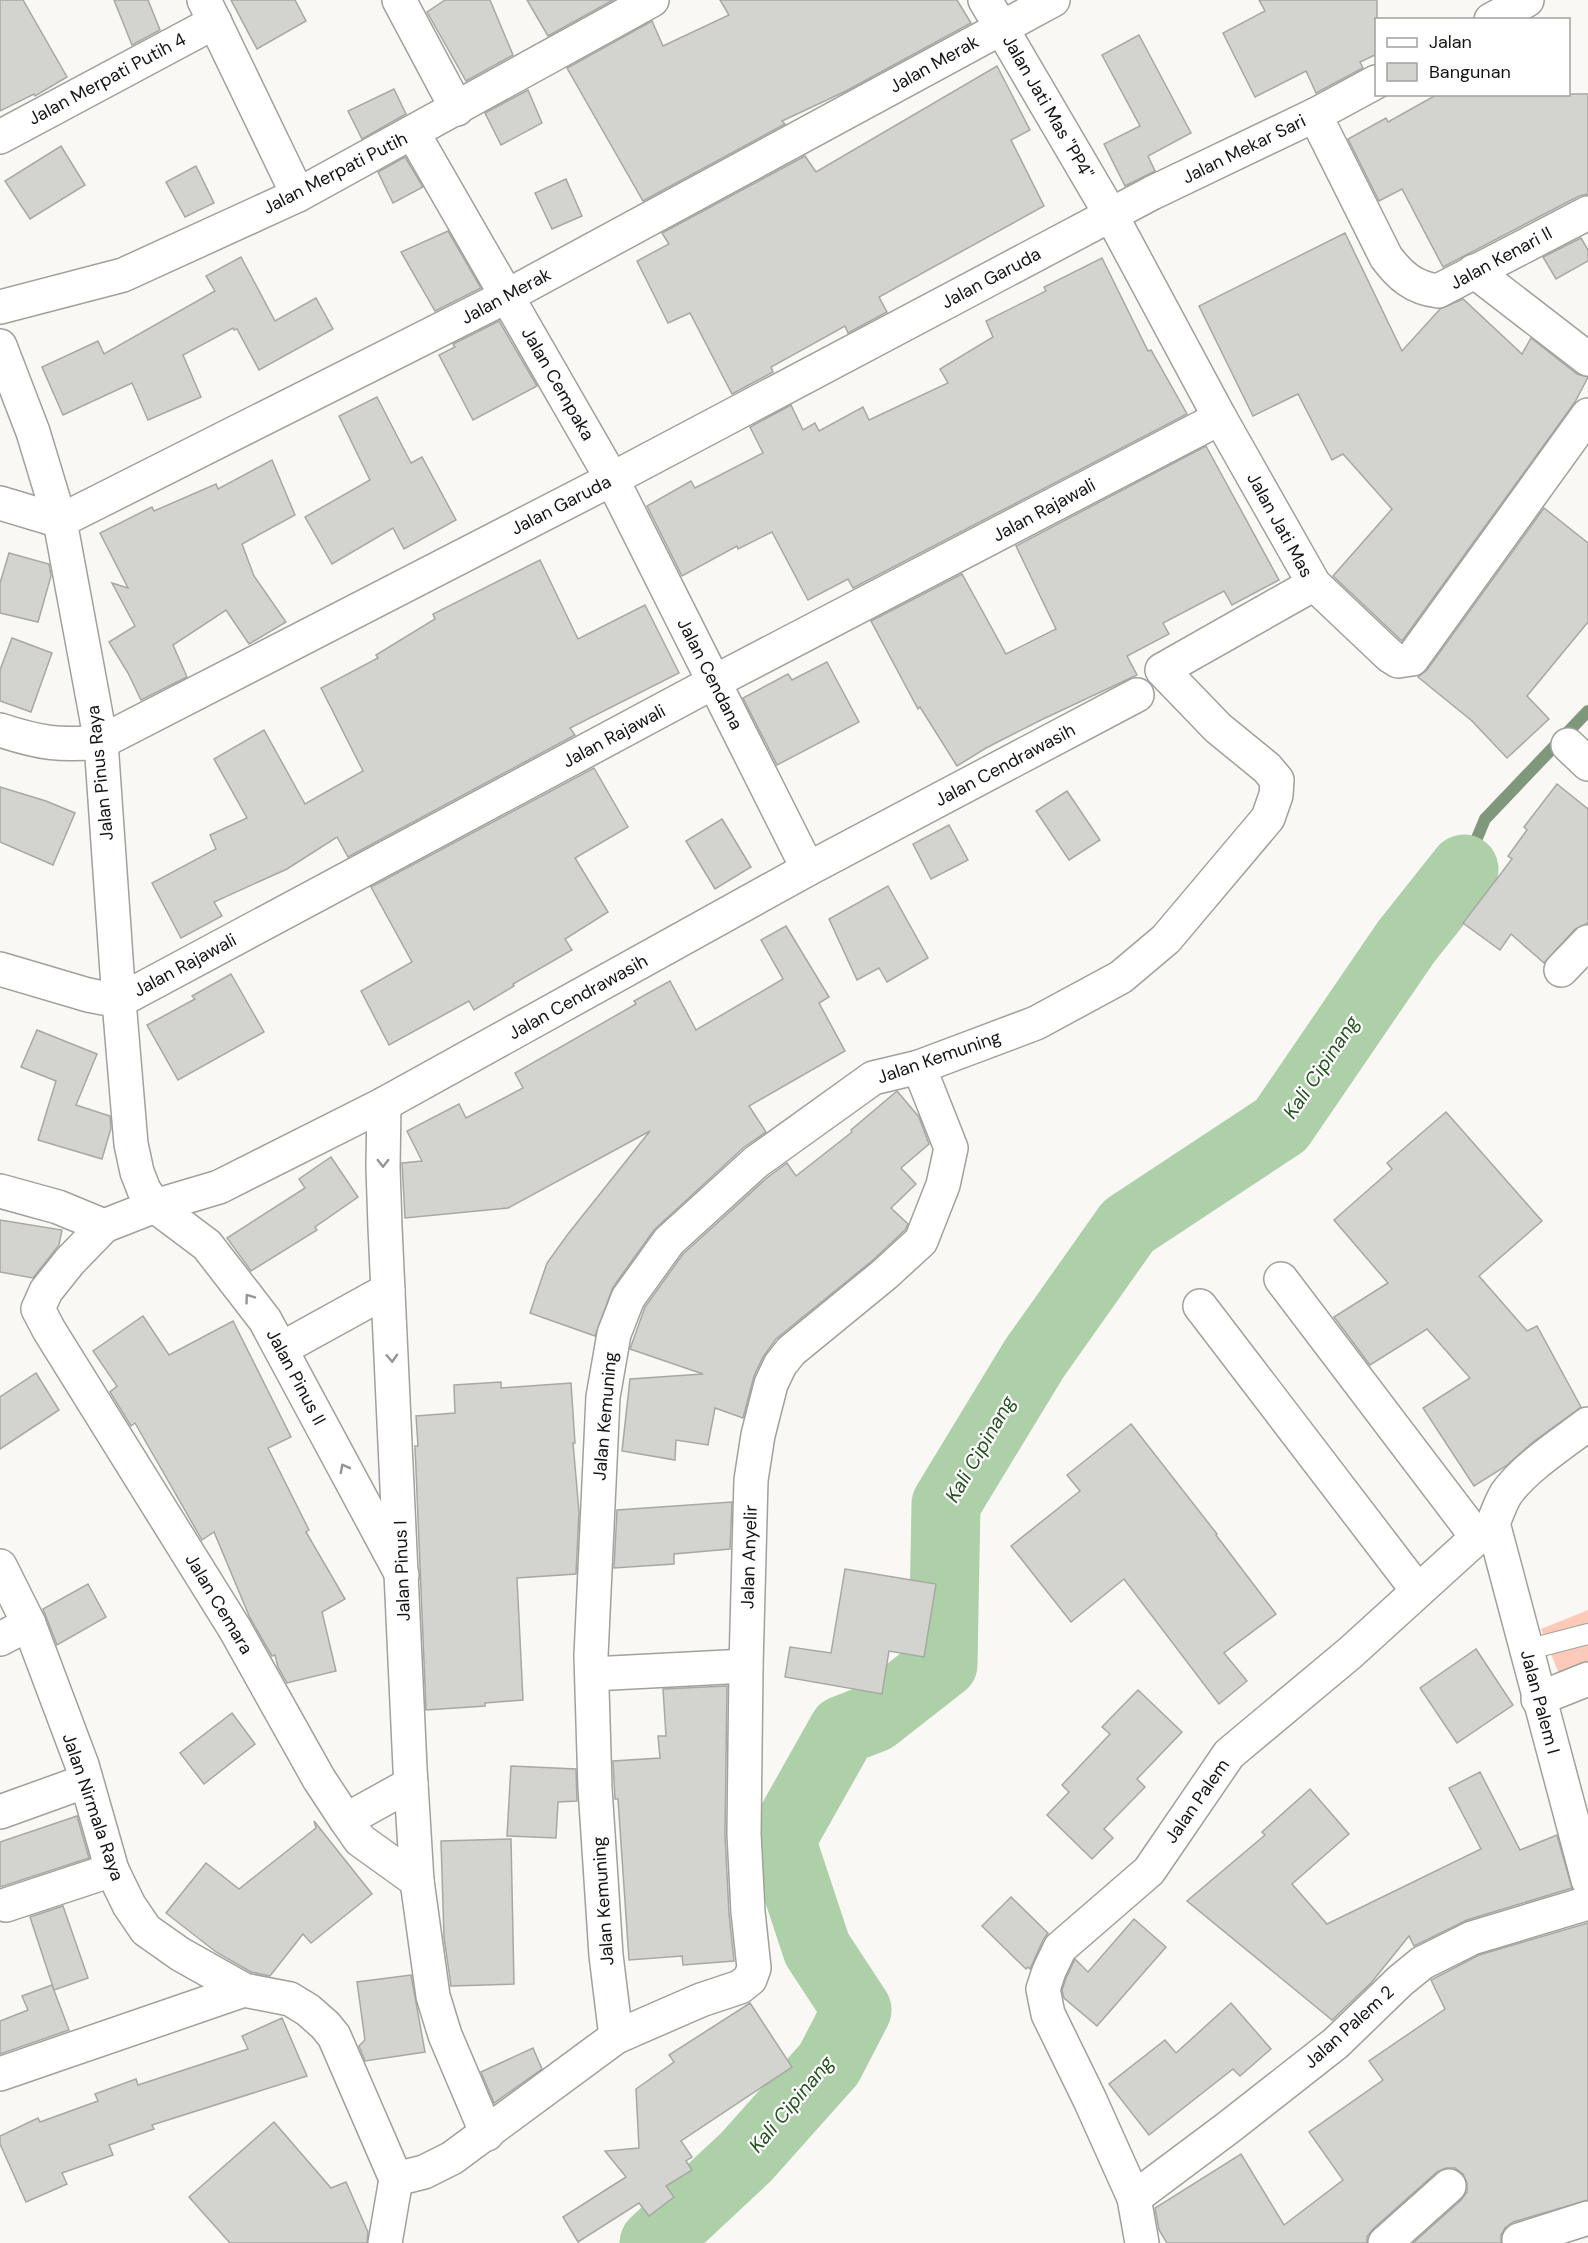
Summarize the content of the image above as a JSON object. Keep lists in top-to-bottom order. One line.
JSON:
{"streets":{"street":["Jalan Merak","Jalan Merpati Putih 4","Jalan Jati Mas \"PP4\"","Jalan Mekar Sari","Jalan Merpati Putih","Jalan Kenari II","Jalan Garuda","Jalan Cempaka","Jalan Rajawali","Jalan Jati Mas","Jalan Cendana","Jalan Cendrawasih","Jalan Pinus Raya","Jalan Kemuning","Jalan Pinus II","Jalan Anyelir","Jalan Pinus I","Jalan Cemara","Jalan Palem I","Jalan Palem","Jalan Nirmala Raya","Jalan Palem 2"]},"crossings":[["Jalan Merak","Jalan Jati Mas \"PP4\""],["Jalan Merak","Jalan Cempaka"],["Jalan Merak","Jalan Pinus Raya"],["Jalan Jati Mas \"PP4\"","Jalan Mekar Sari"],["Jalan Jati Mas \"PP4\"","Jalan Garuda"],["Jalan Jati Mas \"PP4\"","Jalan Jati Mas"],["Jalan Mekar Sari","Jalan Kenari II"],["Jalan Mekar Sari","Jalan Garuda"],["Jalan Mekar Sari","Jalan Jati Mas"],["Jalan Merpati Putih","Jalan Cempaka"],["Jalan Garuda","Jalan Cempaka"],["Jalan Garuda","Jalan Jati Mas"],["Jalan Garuda","Jalan Cendana"],["Jalan Garuda","Jalan Pinus Raya"],["Jalan Cempaka","Jalan Cendana"],["Jalan Rajawali","Jalan Jati Mas"],["Jalan Rajawali","Jalan Cendana"],["Jalan Rajawali","Jalan Pinus Raya"],["Jalan Jati Mas","Jalan Kemuning"],["Jalan Cendana","Jalan Cendrawasih"],["Jalan Cendrawasih","Jalan Pinus Raya"],["Jalan Cendrawasih","Jalan Pinus II"],["Jalan Cendrawasih","Jalan Pinus I"],["Jalan Cendrawasih","Jalan Cemara"],["Jalan Pinus Raya","Jalan Pinus II"],["Jalan Kemuning","Jalan Anyelir"],["Jalan Pinus II","Jalan Pinus I"],["Jalan Pinus I","Jalan Cemara"],["Jalan Palem I","Jalan Palem"],["Jalan Palem","Jalan Palem 2"]],"one_way":["Jalan Pinus II","Jalan Pinus I"],"water":["Kali Cipinang"],"legend":["Jalan","Bangunan"]}
